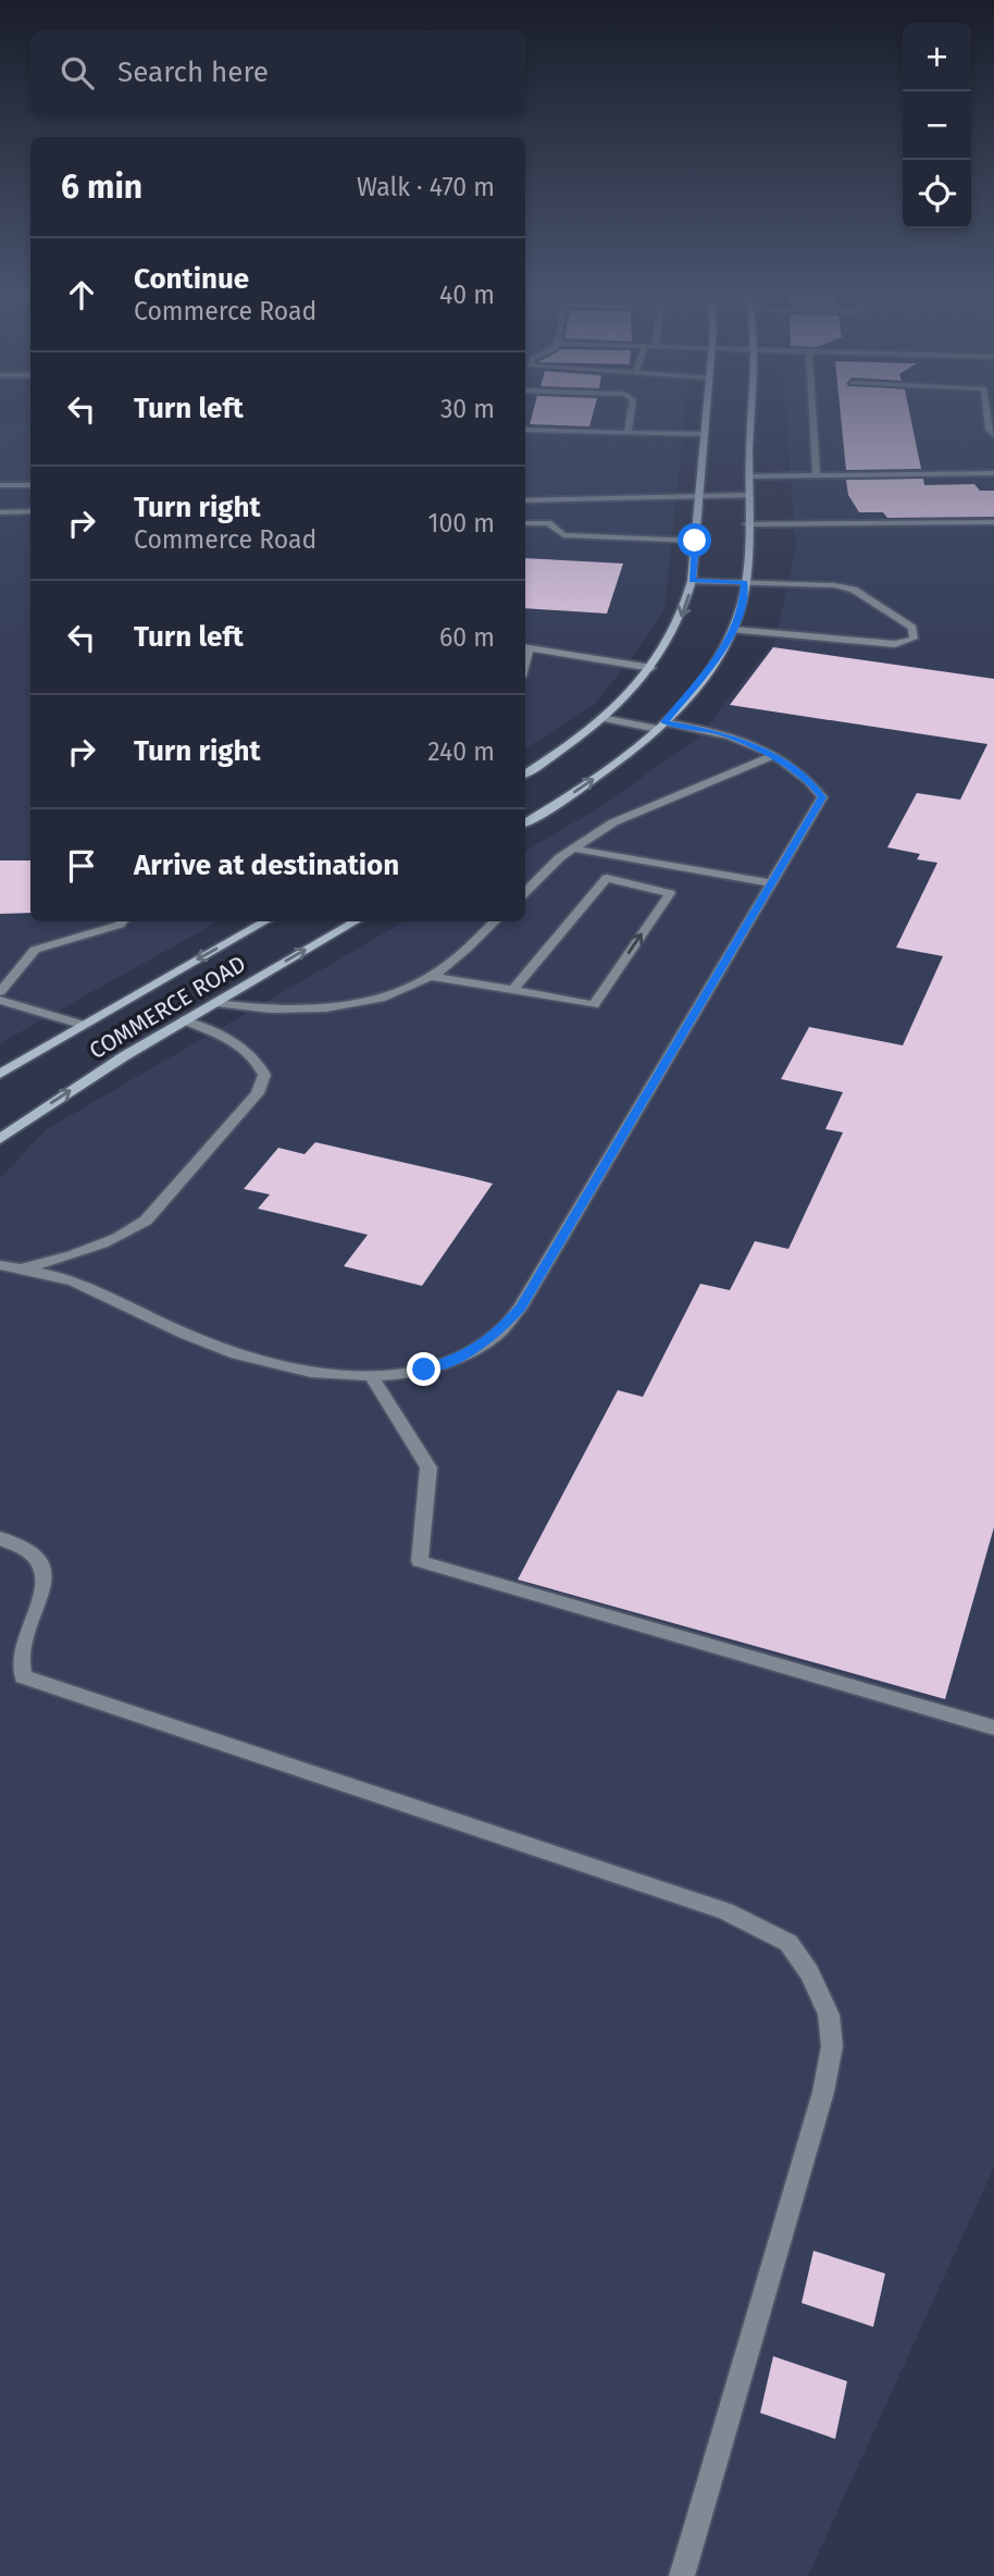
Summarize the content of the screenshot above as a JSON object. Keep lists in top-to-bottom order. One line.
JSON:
{"streets":{"main road":["COMMERCE ROAD"]},"page":{"map_buttons":["+","−"],"search":"Search here","heading":["6 min","Walk · 470 m"],"list":[["Continue","Commerce Road","40 m"],["Turn left","30 m"],["Turn right","Commerce Road","100 m"],["Turn left","60 m"],["Turn right","240 m"],"Arrive at destination"]}}
